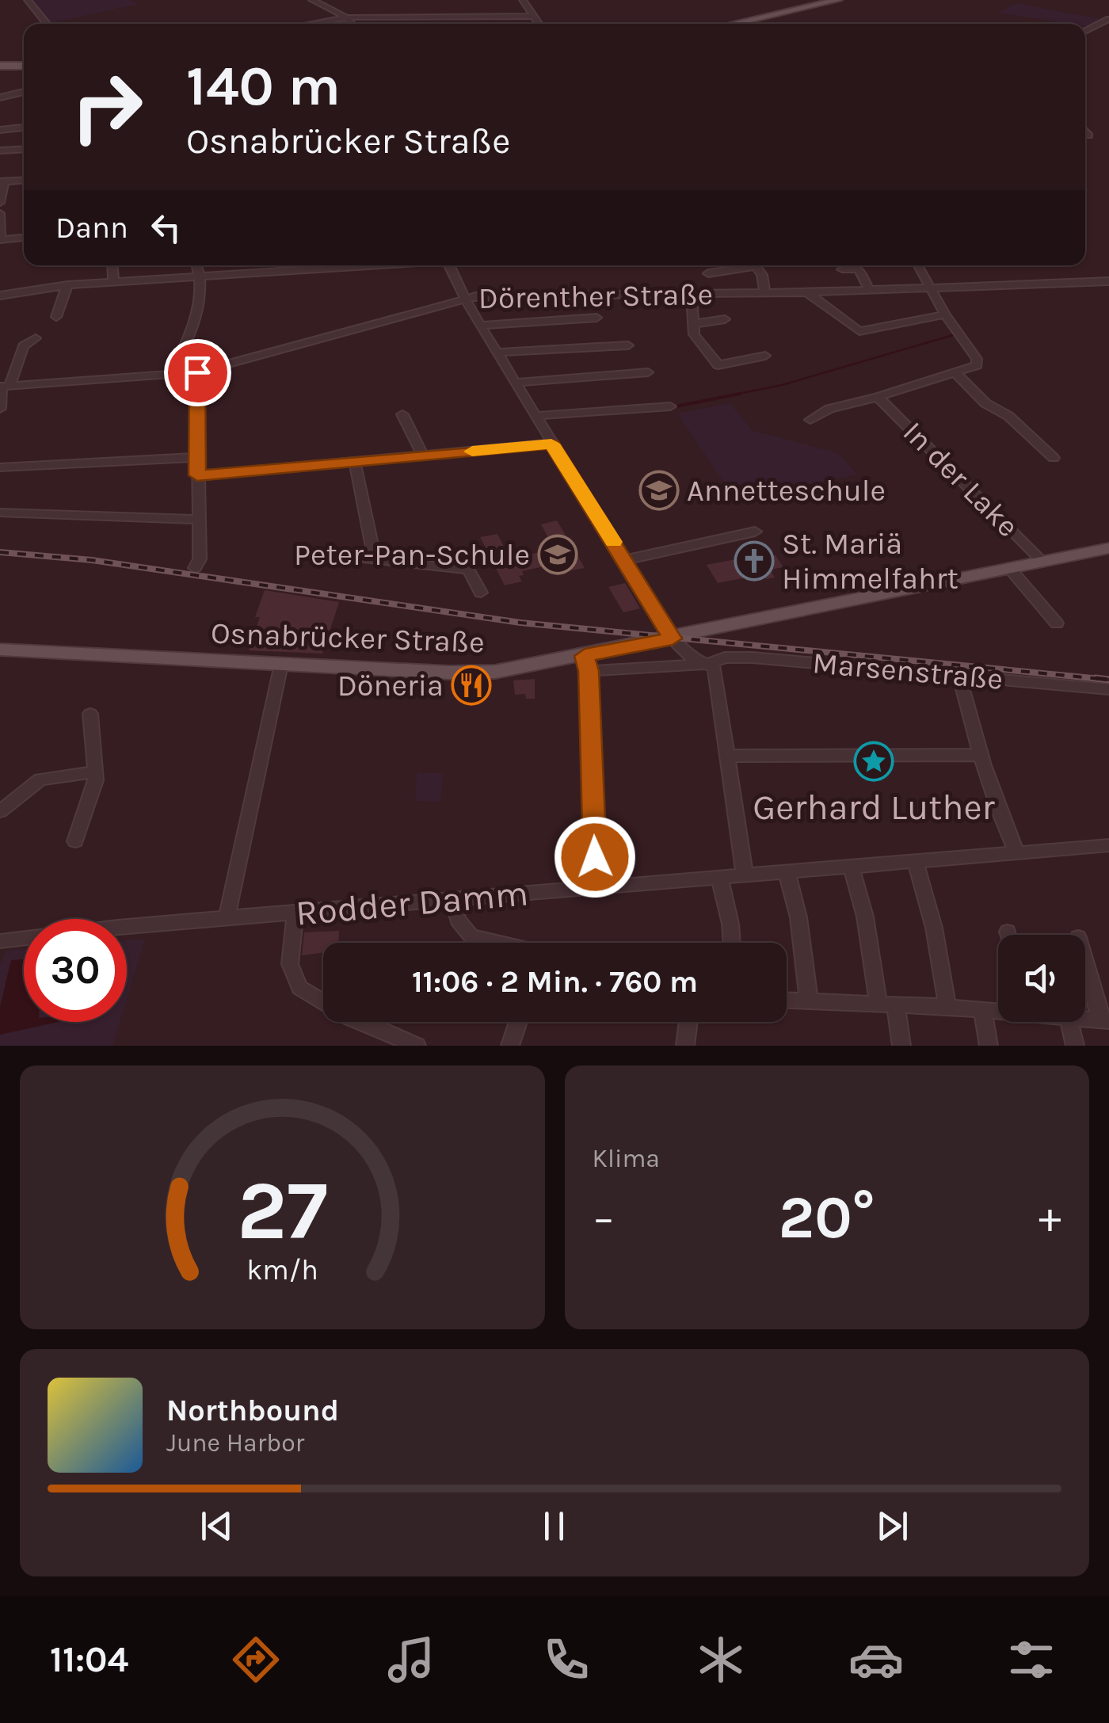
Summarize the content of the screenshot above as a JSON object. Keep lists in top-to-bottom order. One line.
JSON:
{"streets":{"main road":["Osnabrücker Straße"],"street":["Dörenther Straße","In der Lake","Marsenstraße","Rodder Damm"]},"crossings":[["In der Lake","Osnabrücker Straße"],["Osnabrücker Straße","Marsenstraße"]],"places":{"school or university":["Annetteschule","Peter-Pan-Schule"],"church":["St. Mariä Himmelfahrt"],"restaurant":["Döneria"],"place":["Gerhard Luther"]},"page":{"turn":["140 m","Osnabrücker Straße"],"then":"Dann","limit":"30","trip":"11:06 · 2 Min. · 760 m","tile":"Klima","heat":["−","20°","+"],"song":["Northbound","June Harbor"],"tabs":"11:04","gauge":["27","km/h"]}}
